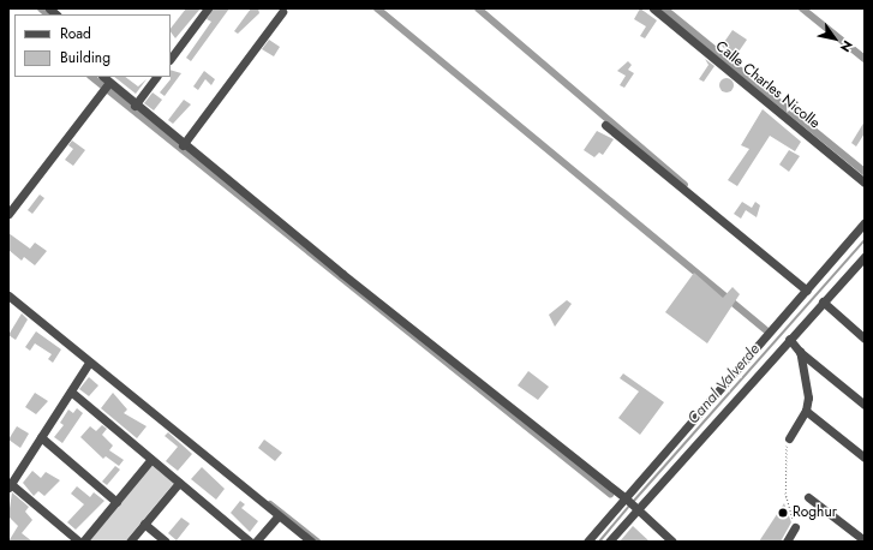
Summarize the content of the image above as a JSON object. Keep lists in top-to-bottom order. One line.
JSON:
{"streets":{"street":["Calle Charles Nicolle"]},"water":["Canal Valverde"],"places":["Roghur"],"legend":["Road","Building"],"north":"bottom right"}
